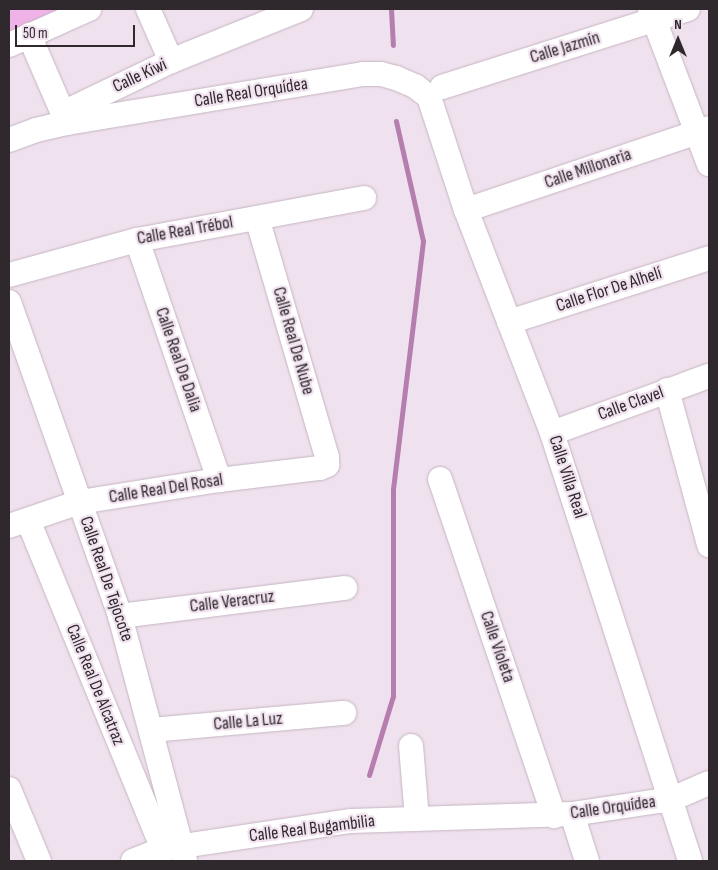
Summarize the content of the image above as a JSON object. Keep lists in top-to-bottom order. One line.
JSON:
{"streets":{"street":["Calle Jazmín","Calle Kiwi","Calle Real Orquídea","Calle Millonaria","Calle Real Trébol","Calle Flor De Alhelí","Calle Real De Nube","Calle Real De Dalia","Calle Clavel","Calle Villa Real","Calle Real Del Rosal","Calle Real De Tejocote","Calle Veracruz","Calle Violeta","Calle Real De Alcatraz","Calle La Luz","Calle Orquídea","Calle Real Bugambilia"]},"crossings":[["Calle Jazmín","Calle Real Orquídea"],["Calle Jazmín","Calle Villa Real"],["Calle Kiwi","Calle Real Orquídea"],["Calle Real Orquídea","Calle Villa Real"],["Calle Millonaria","Calle Villa Real"],["Calle Real Trébol","Calle Real De Nube"],["Calle Real Trébol","Calle Real De Dalia"],["Calle Flor De Alhelí","Calle Villa Real"],["Calle Real De Nube","Calle Real Del Rosal"],["Calle Real De Dalia","Calle Real Del Rosal"],["Calle Clavel","Calle Villa Real"],["Calle Villa Real","Calle Orquídea"],["Calle Real Del Rosal","Calle Real De Tejocote"],["Calle Real Del Rosal","Calle Real De Alcatraz"],["Calle Real De Tejocote","Calle Veracruz"],["Calle Real De Tejocote","Calle Real De Alcatraz"],["Calle Real De Tejocote","Calle La Luz"],["Calle Real De Tejocote","Calle Real Bugambilia"],["Calle Violeta","Calle Orquídea"],["Calle Violeta","Calle Real Bugambilia"],["Calle Real De Alcatraz","Calle Real Bugambilia"],["Calle Orquídea","Calle Real Bugambilia"]],"scale_bar":"50 m","north":"top"}
